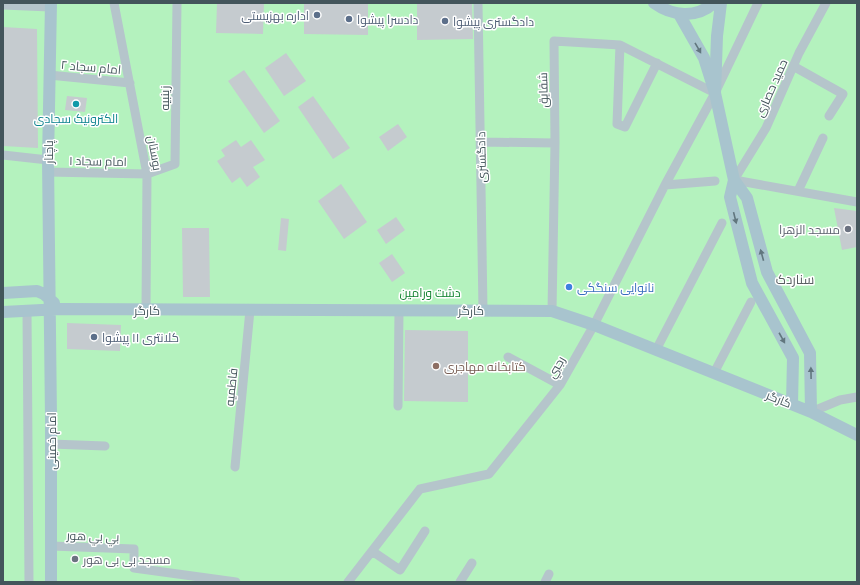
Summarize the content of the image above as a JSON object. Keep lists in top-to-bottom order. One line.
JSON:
{"streets":{"main road":["پاچنار","کارگر","امام خمینی"],"street":["امام سجاد ۲","حمید حصاری","شقايق","زينبيه","بوستان","دادگستری","امام سجاد ۱","رجبي","فاطميه","بي بي هور"]},"crossings":[["امام سجاد ۲","پاچنار"],["امام سجاد ۲","بوستان"],["شقايق","کارگر"],["شقايق","رجبي"],["زينبيه","بوستان"],["زينبيه","امام سجاد ۱"],["پاچنار","امام سجاد ۱"],["پاچنار","کارگر"],["پاچنار","امام خمینی"],["بوستان","امام سجاد ۱"],["بوستان","کارگر"],["دادگستری","کارگر"],["کارگر","رجبي"],["کارگر","فاطميه"],["کارگر","امام خمینی"],["امام خمینی","بي بي هور"]],"districts":["سناردک"],"parks":["دشت ورامین"],"places":["اداره بهزیستی","دادسرا پیشوا","دادگستری پیشوا","الکترونیک سجادی","مسجد الزهرا","نانوایی سنگکی","کلانتری ۱۱ پیشوا","کتابخانه مهاجری","مسجد بی بی هور"]}
